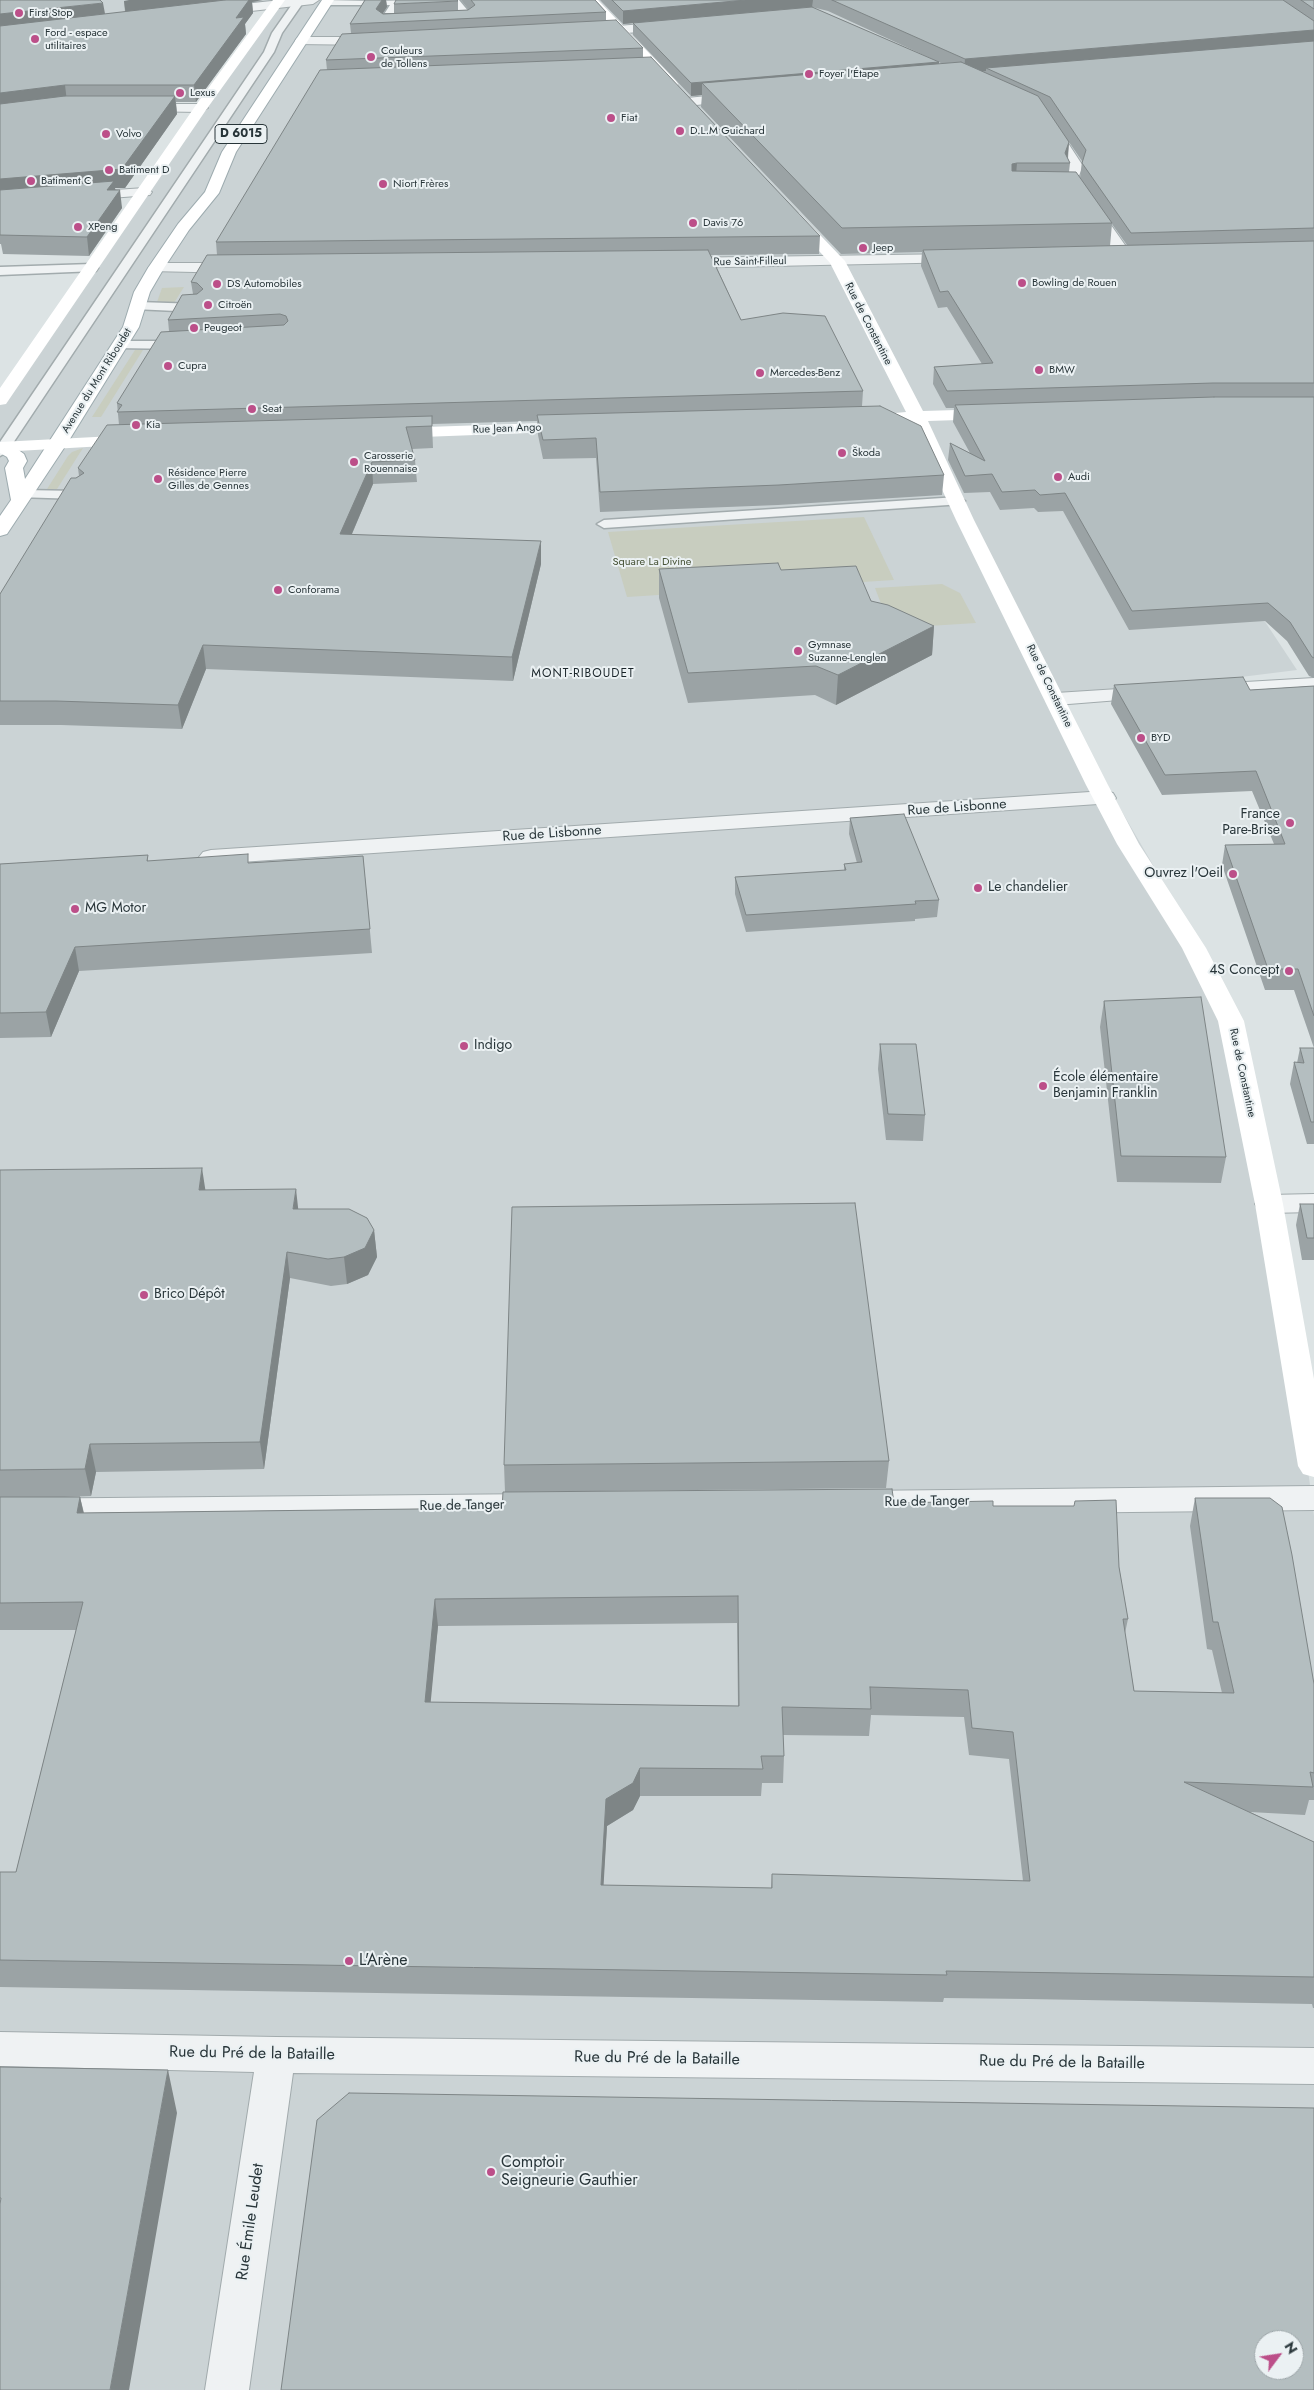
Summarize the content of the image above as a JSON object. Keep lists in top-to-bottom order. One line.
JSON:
{"streets":{"street":["D 6015","Rue Saint-Filleul","Rue de Constantine","Avenue du Mont Riboudet","Rue Jean Ango","Rue de Lisbonne","Rue de Tanger","Rue du Pré de la Bataille","Rue Émile Leudet"]},"crossings":[["Rue Saint-Filleul","Rue de Constantine"],["Rue de Constantine","Rue de Lisbonne"],["Rue du Pré de la Bataille","Rue Émile Leudet"]],"districts":["MONT-RIBOUDET"],"parks":["Square La Divine"],"places":["First Stop","Ford - espace utilitaires","Couleurs de Tollens","Foyer l'Étape","Lexus","Fiat","D.L.M Guichard","Volvo","Batiment D","Batiment C","Niort Frères","Davis 76","XPeng","Jeep","Bowling de Rouen","DS Automobiles","Citroën","Peugeot","Cupra","BMW","Mercedes-Benz","Seat","Kia","Škoda","Carosserie Rouennaise","Audi","Résidence Pierre Gilles de Gennes","Conforama","Gymnase Suzanne-Lenglen","BYD","France Pare-Brise","Ouvrez l'Oeil","Le chandelier","MG Motor","4S Concept","Indigo","École élémentaire Benjamin Franklin","Brico Dépôt","L'Arène","Comptoir Seigneurie Gauthier"],"north":"top right"}
